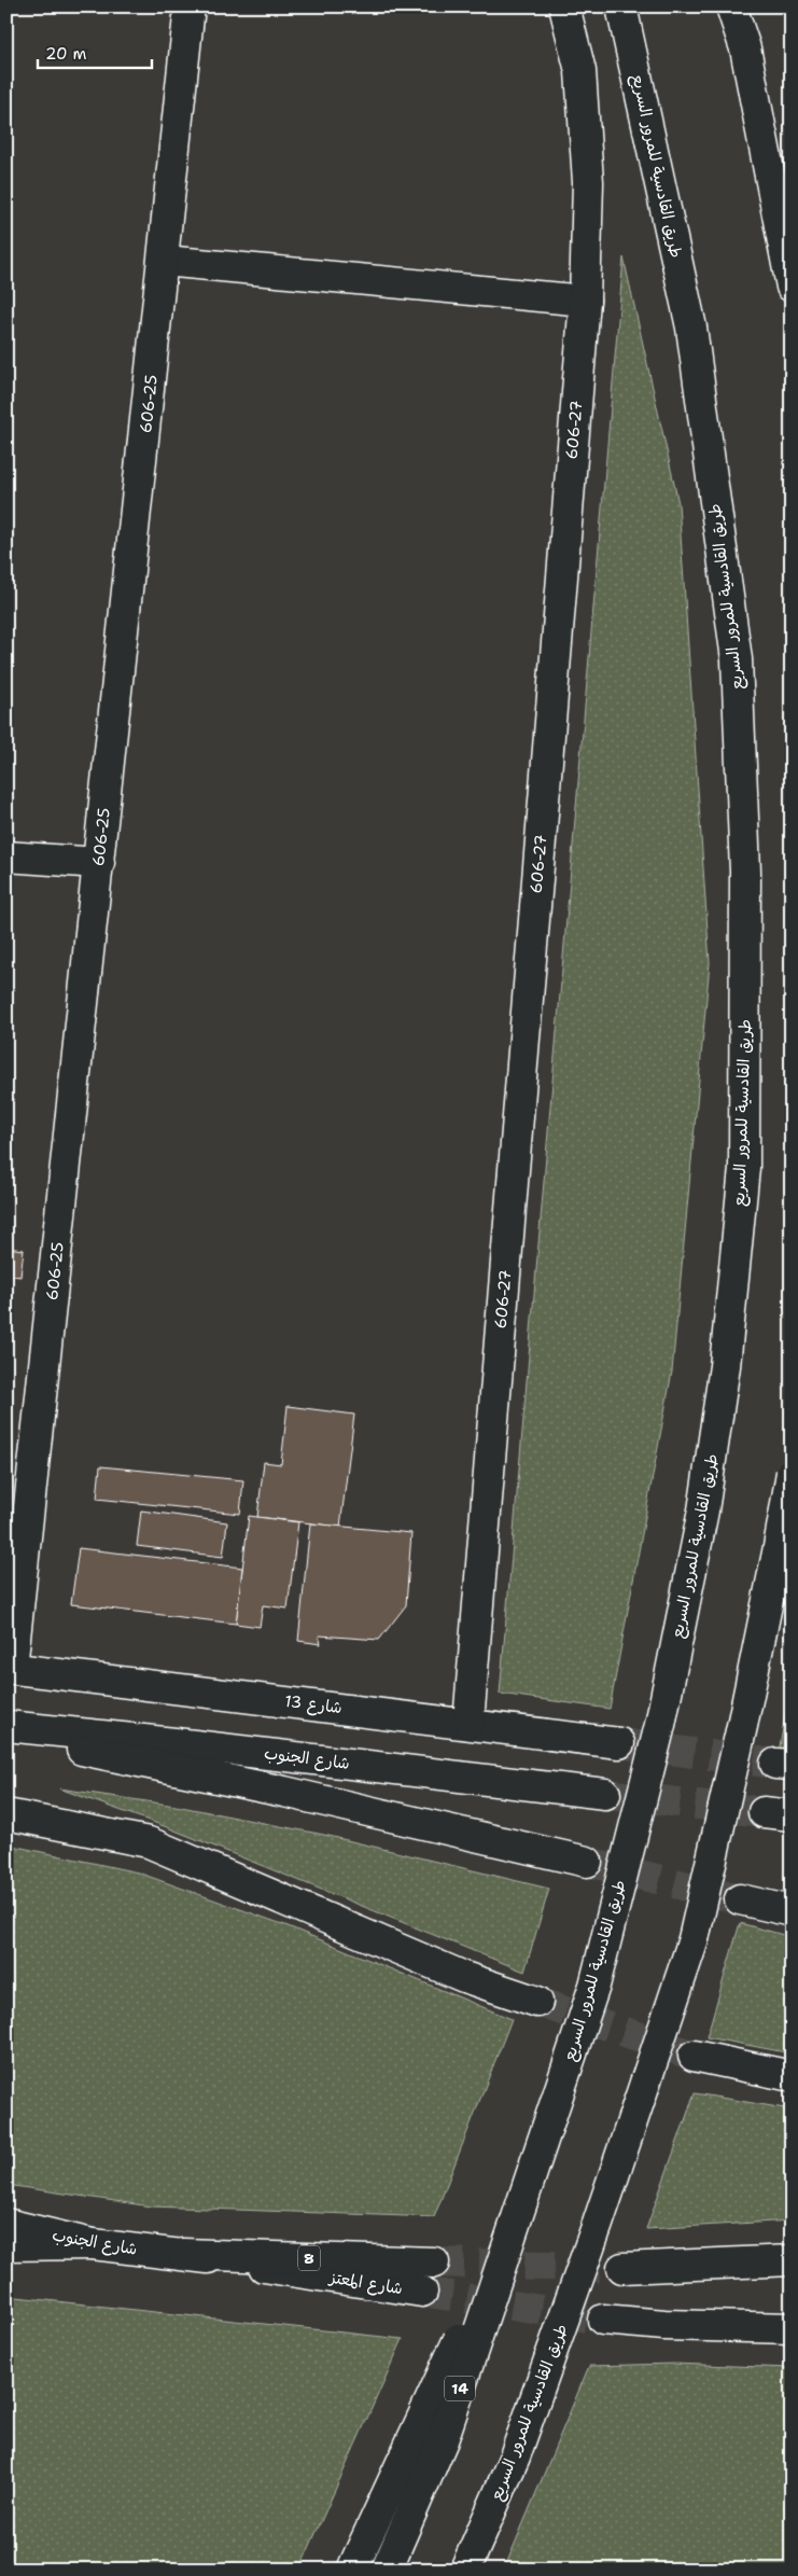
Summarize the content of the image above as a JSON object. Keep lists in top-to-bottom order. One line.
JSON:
{"streets":{"main road":["طريق القادسية للمرور السريع","606-25","606-27","شارع 13","شارع الجنوب","8","شارع المعتز","14"]},"crossings":[["طريق القادسية للمرور السريع","14"],["606-25","شارع 13"],["606-27","شارع 13"],["شارع الجنوب","8"],["شارع الجنوب","شارع المعتز"],["8","شارع المعتز"]],"scale_bar":"20 m"}
